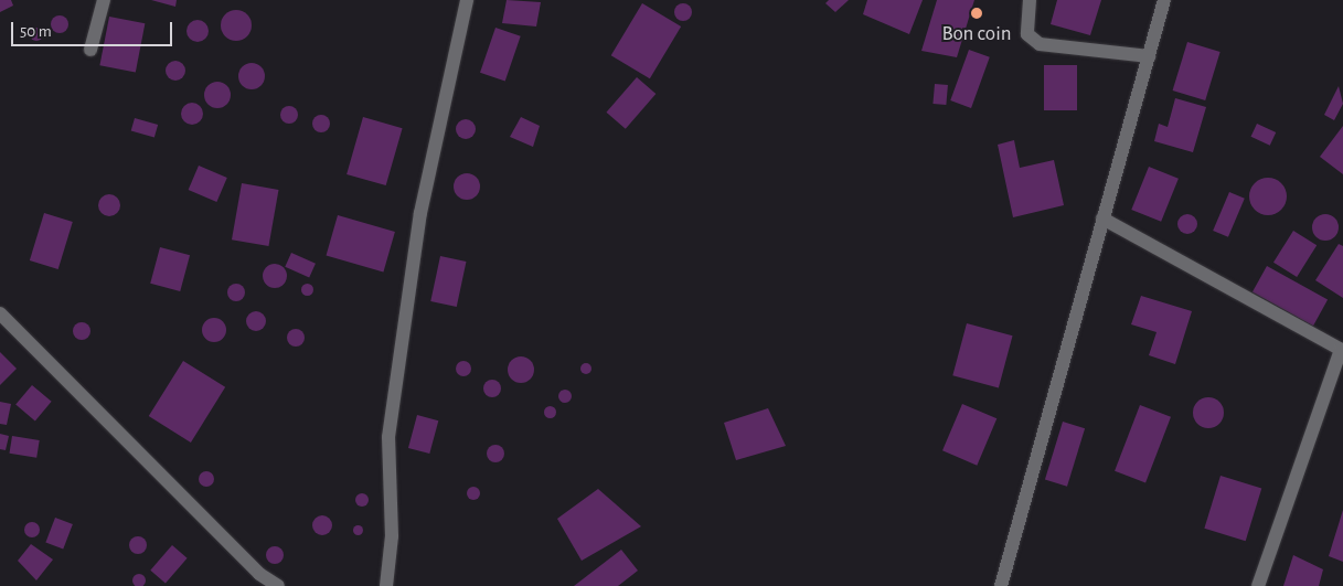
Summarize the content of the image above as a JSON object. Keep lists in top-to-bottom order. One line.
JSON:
{"places":["Bon coin"],"scale_bar":"50 m"}
